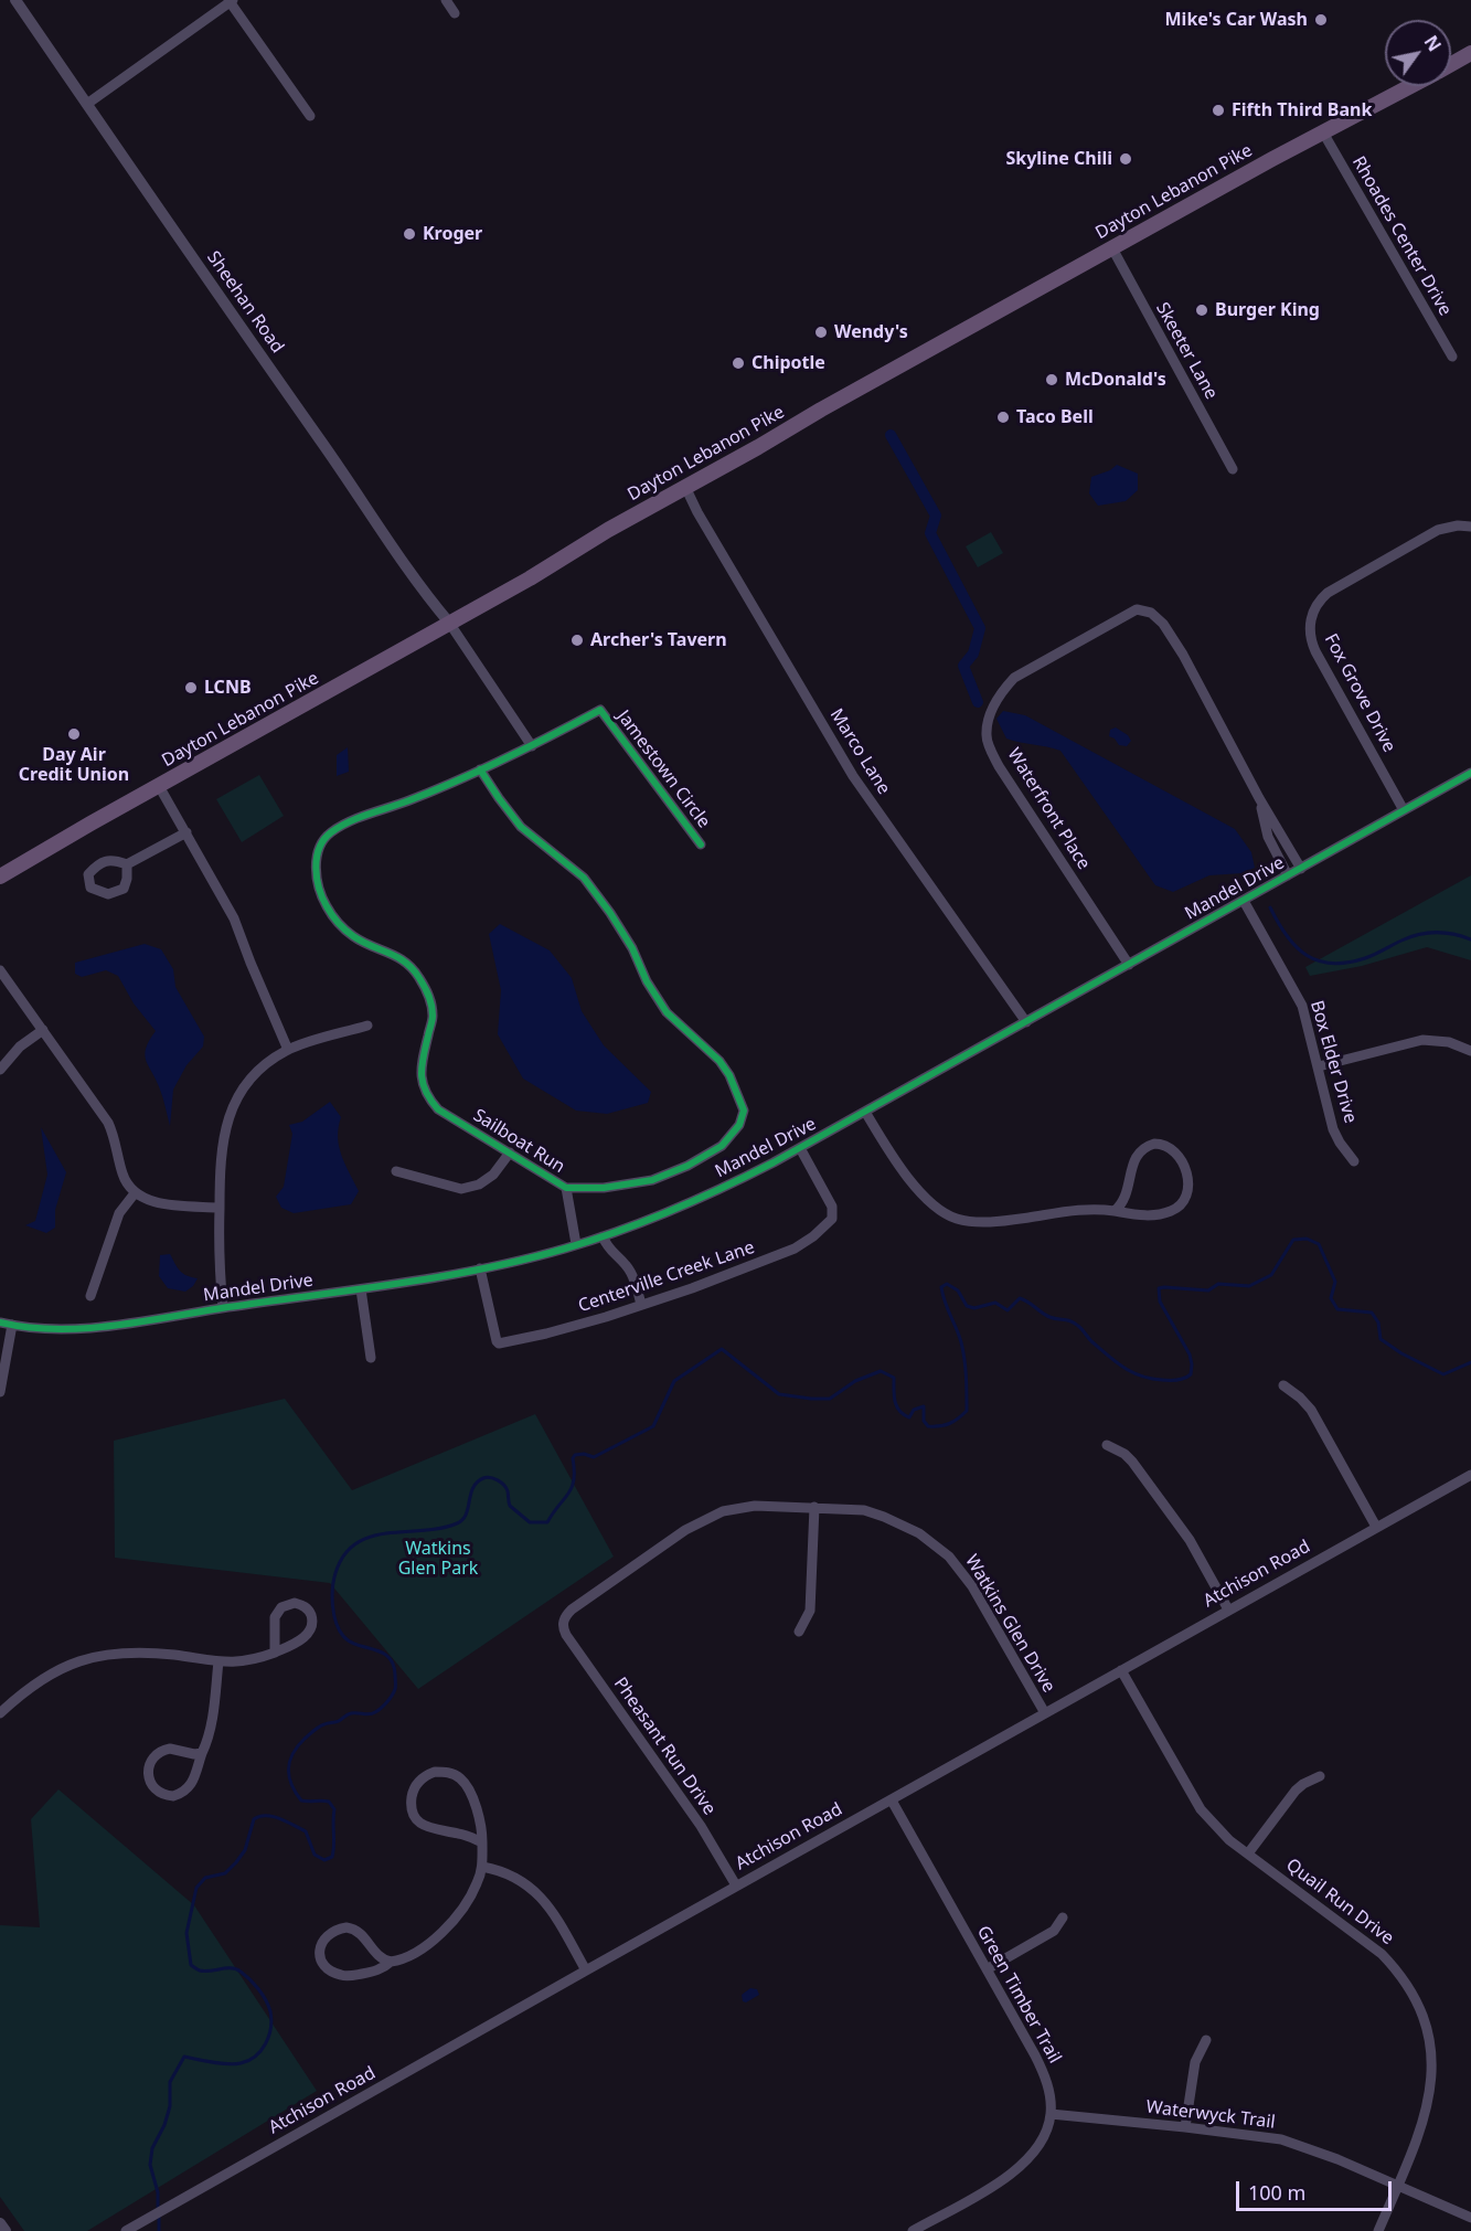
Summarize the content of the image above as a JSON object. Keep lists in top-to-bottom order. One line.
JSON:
{"streets":{"main road":["Dayton Lebanon Pike"],"street":["Rhoades Center Drive","Sheehan Road","Skeeter Lane","Fox Grove Drive","Marco Lane","Jamestown Circle","Waterfront Place","Mandel Drive","Box Elder Drive","Sailboat Run","Centerville Creek Lane","Atchison Road","Watkins Glen Drive","Pheasant Run Drive","Quail Run Drive","Green Timber Trail","Waterwyck Trail"]},"crossings":[["Dayton Lebanon Pike","Rhoades Center Drive"],["Dayton Lebanon Pike","Sheehan Road"],["Dayton Lebanon Pike","Skeeter Lane"],["Dayton Lebanon Pike","Marco Lane"],["Fox Grove Drive","Mandel Drive"],["Marco Lane","Mandel Drive"],["Jamestown Circle","Sailboat Run"],["Waterfront Place","Mandel Drive"],["Mandel Drive","Box Elder Drive"],["Mandel Drive","Centerville Creek Lane"],["Atchison Road","Watkins Glen Drive"],["Atchison Road","Pheasant Run Drive"],["Atchison Road","Quail Run Drive"],["Atchison Road","Green Timber Trail"],["Watkins Glen Drive","Pheasant Run Drive"],["Quail Run Drive","Waterwyck Trail"],["Green Timber Trail","Waterwyck Trail"]],"parks":["Watkins Glen Park"],"places":["Mike's Car Wash","Fifth Third Bank","Skyline Chili","Kroger","Burger King","Wendy's","Chipotle","McDonald's","Taco Bell","Archer's Tavern","LCNB","Day Air Credit Union"],"scale_bar":"100 m","north":"top right"}
